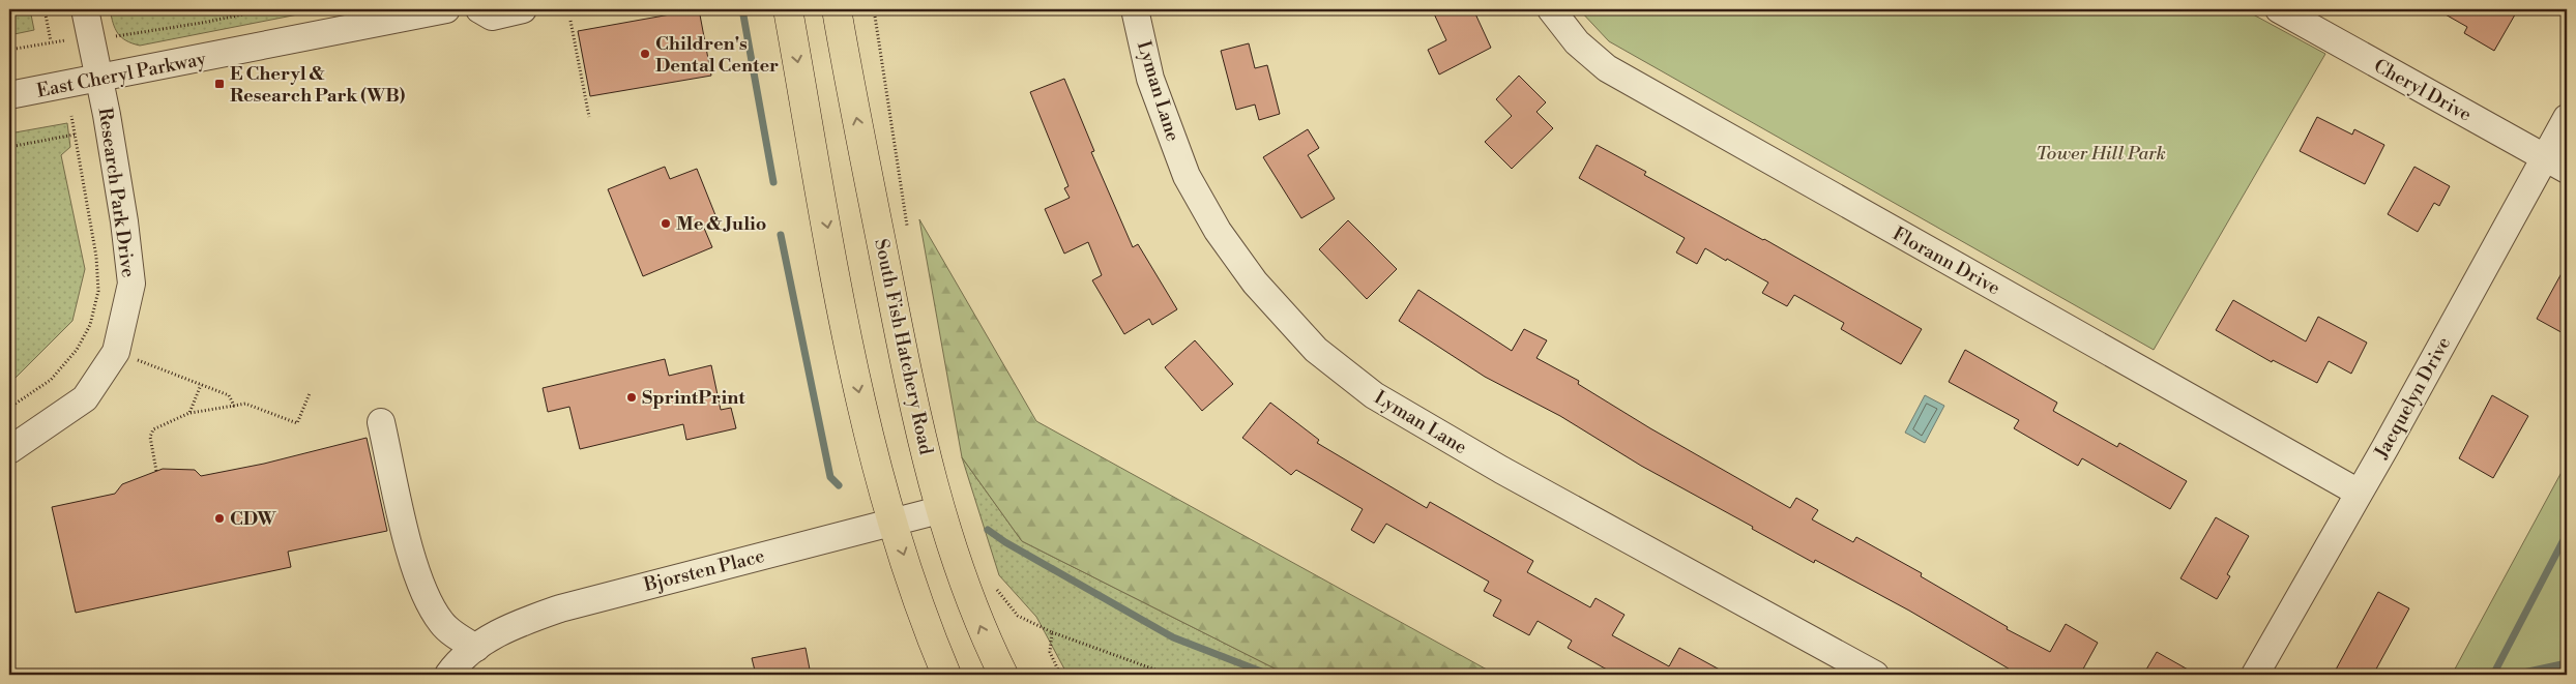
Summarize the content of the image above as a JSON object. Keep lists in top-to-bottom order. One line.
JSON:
{"streets":{"main road":["South Fish Hatchery Road"],"street":["East Cheryl Parkway","Cheryl Drive","Lyman Lane","Research Park Drive","Florann Drive","Jacquelyn Drive","Bjorsten Place"]},"crossings":[["East Cheryl Parkway","Research Park Drive"],["Cheryl Drive","Jacquelyn Drive"],["Florann Drive","Jacquelyn Drive"],["South Fish Hatchery Road","Bjorsten Place"]],"parks":["Tower Hill Park"],"places":{"other":["Children's Dental Center","Me & Julio","SprintPrint","CDW"],"transit":["E Cheryl & Research Park (WB)"]}}
